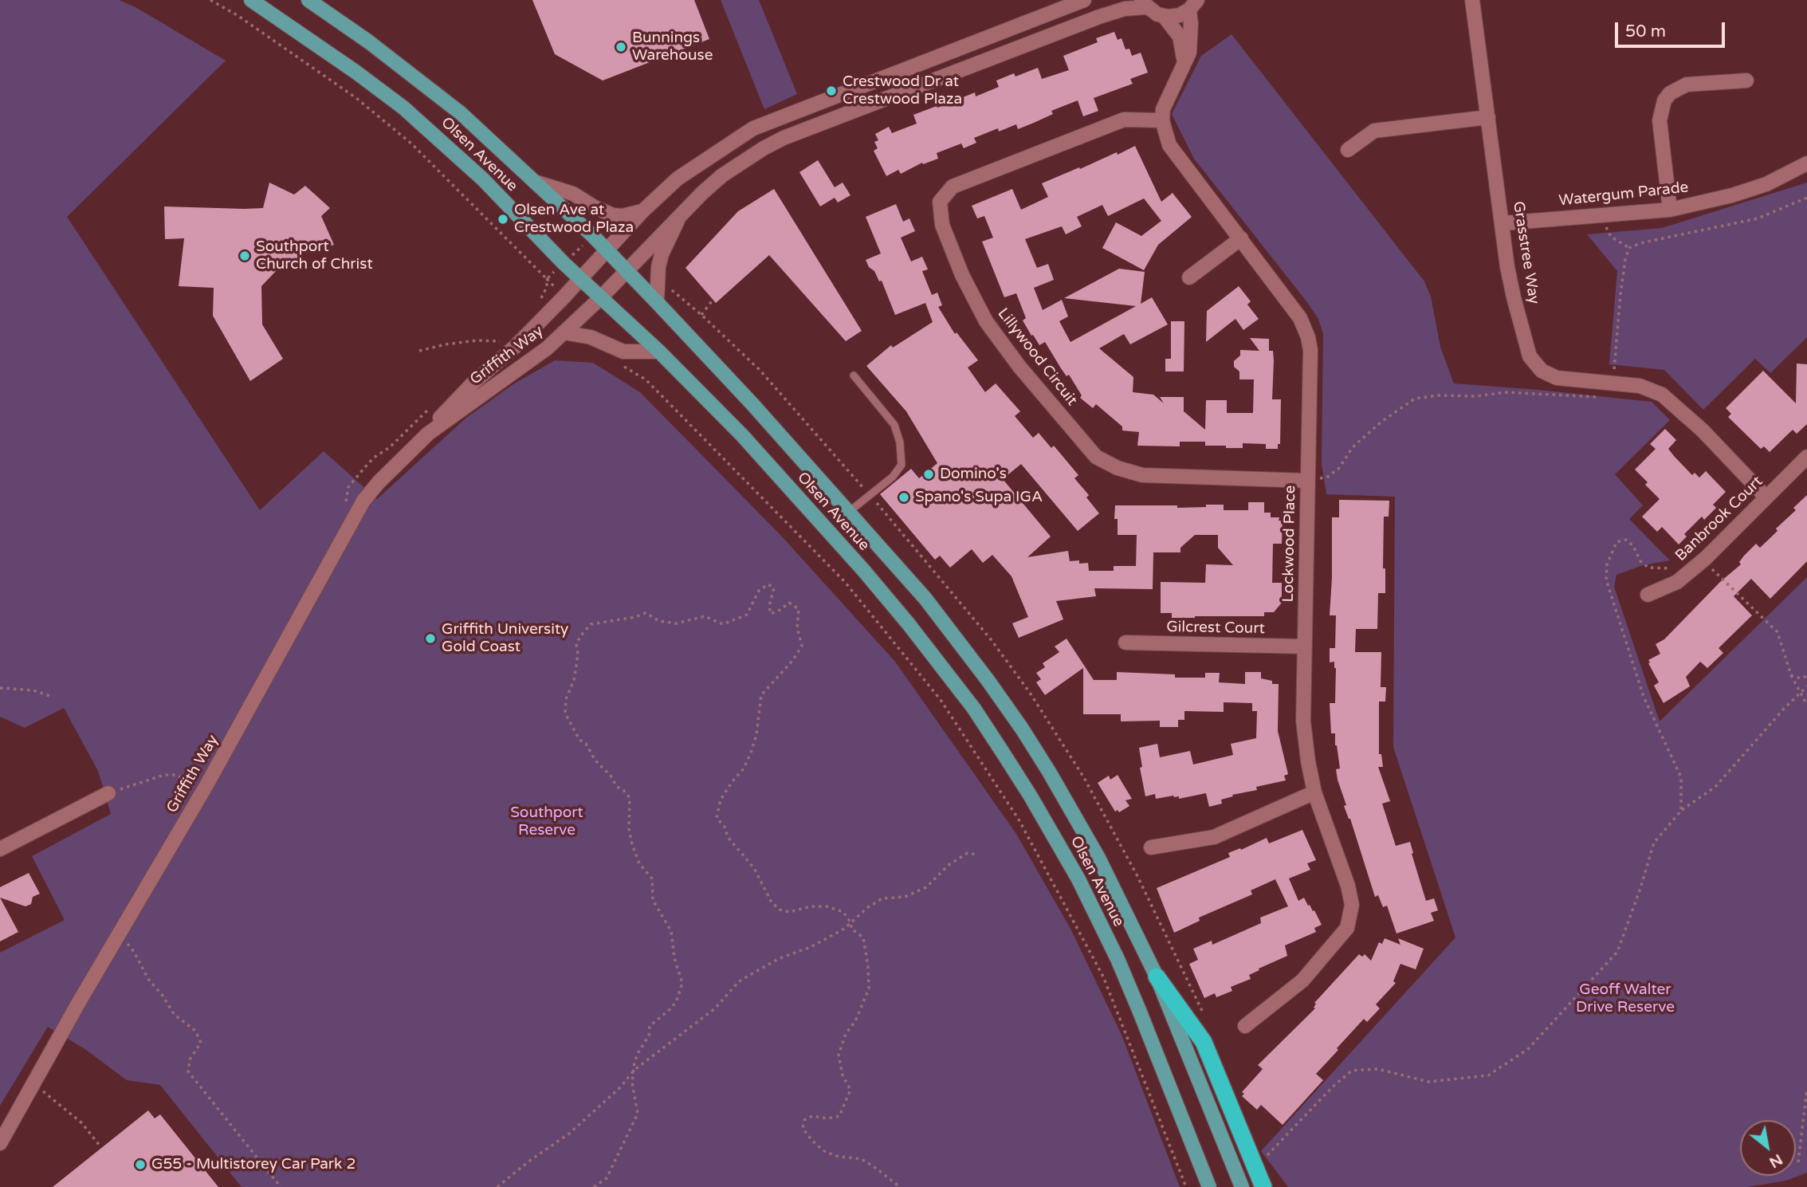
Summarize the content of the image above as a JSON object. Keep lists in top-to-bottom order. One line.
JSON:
{"streets":{"main road":["Olsen Avenue"],"street":["Watergum Parade","Grasstree Way","Griffith Way","Lillywood Circuit","Banbrook Court","Lockwood Place","Gilcrest Court"]},"crossings":[["Olsen Avenue","Griffith Way"],["Watergum Parade","Grasstree Way"],["Grasstree Way","Banbrook Court"],["Lillywood Circuit","Lockwood Place"],["Lockwood Place","Gilcrest Court"]],"parks":["Southport Reserve","Geoff Walter Drive Reserve"],"places":["Bunnings Warehouse","Crestwood Dr at Crestwood Plaza","Olsen Ave at Crestwood Plaza","Southport Church of Christ","Domino's","Spano's Supa IGA","Griffith University Gold Coast","G55 - Multistorey Car Park 2"],"scale_bar":"50 m","north":"bottom right"}
